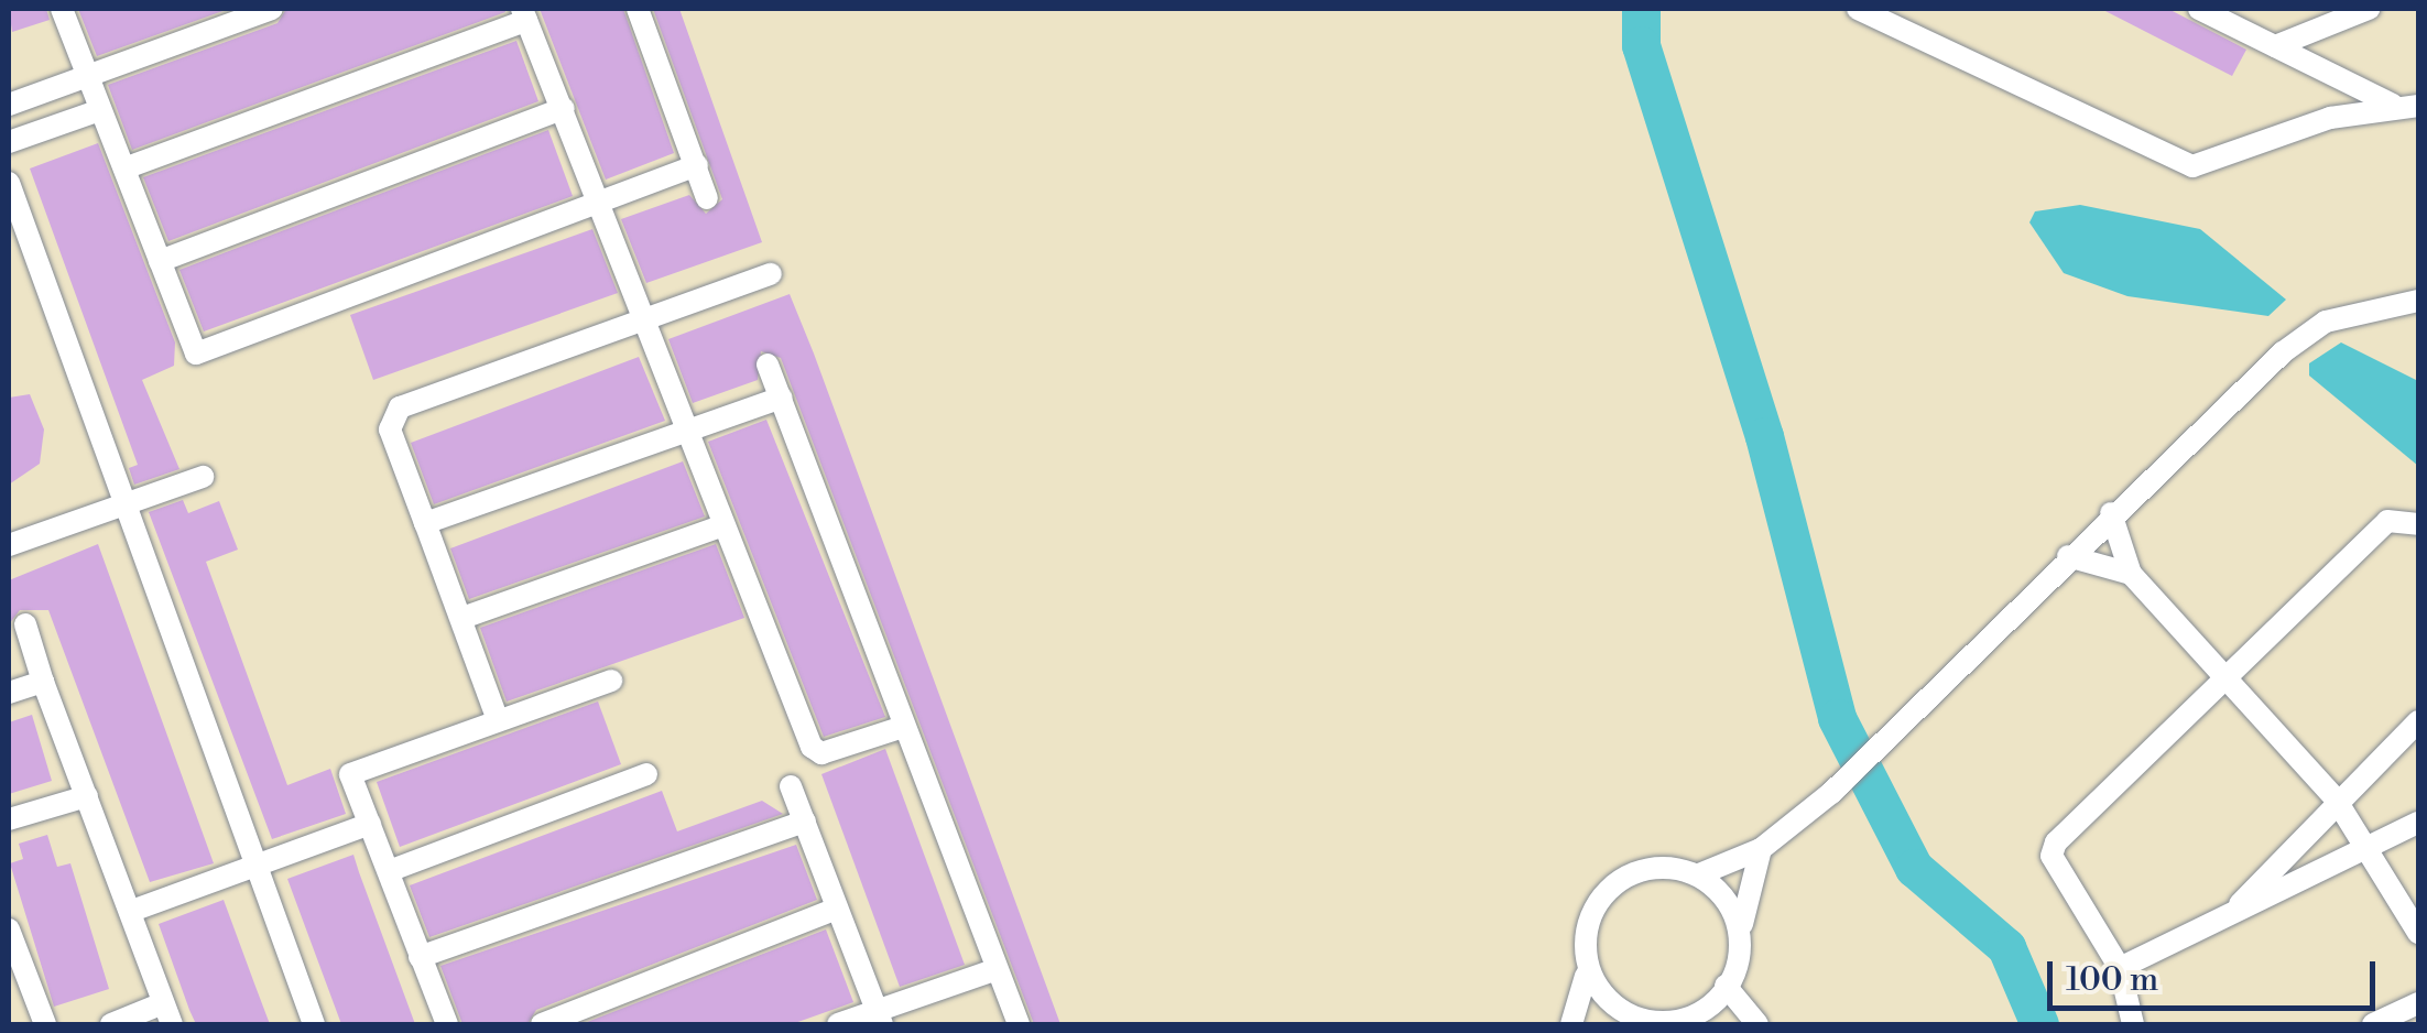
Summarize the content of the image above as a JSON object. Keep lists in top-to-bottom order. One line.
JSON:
{"scale_bar":"100 m"}
